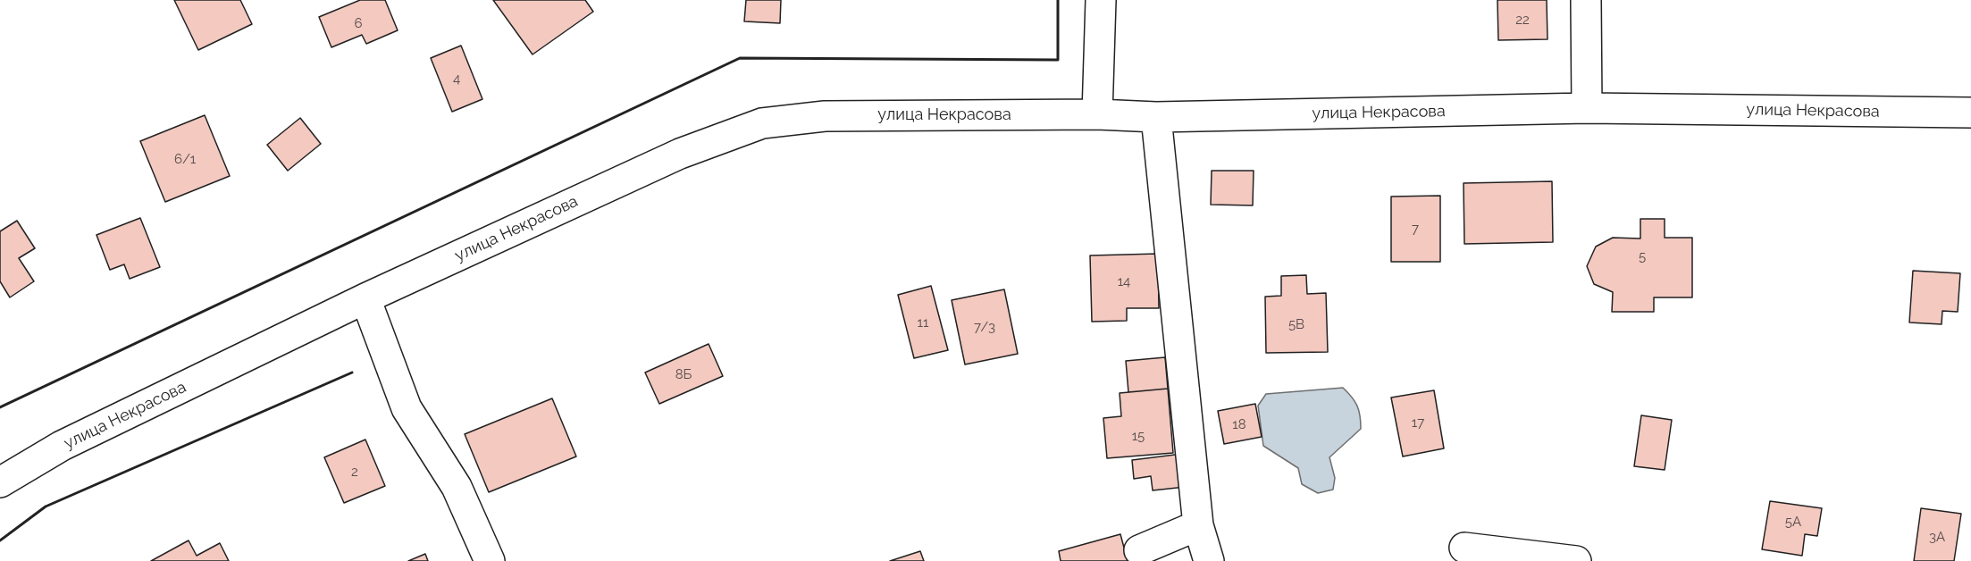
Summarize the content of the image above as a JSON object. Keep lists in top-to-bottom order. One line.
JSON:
{"streets":{"street":["улица Некрасова"]},"house_numbers":["22","6","4","6/1","7","5","14","11","5В","7/3","8Б","17","18","15","2","5А","3А"]}
